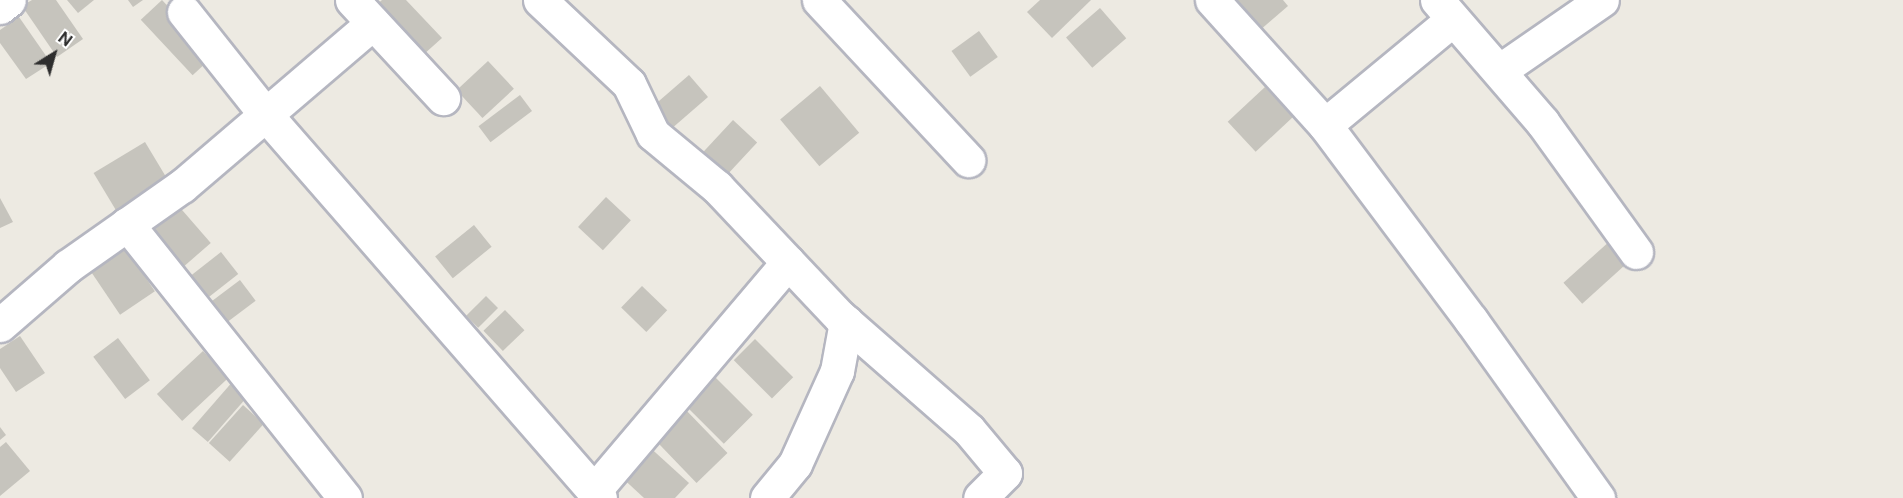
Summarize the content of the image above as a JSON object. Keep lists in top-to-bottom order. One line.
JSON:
{"north":"top right"}
